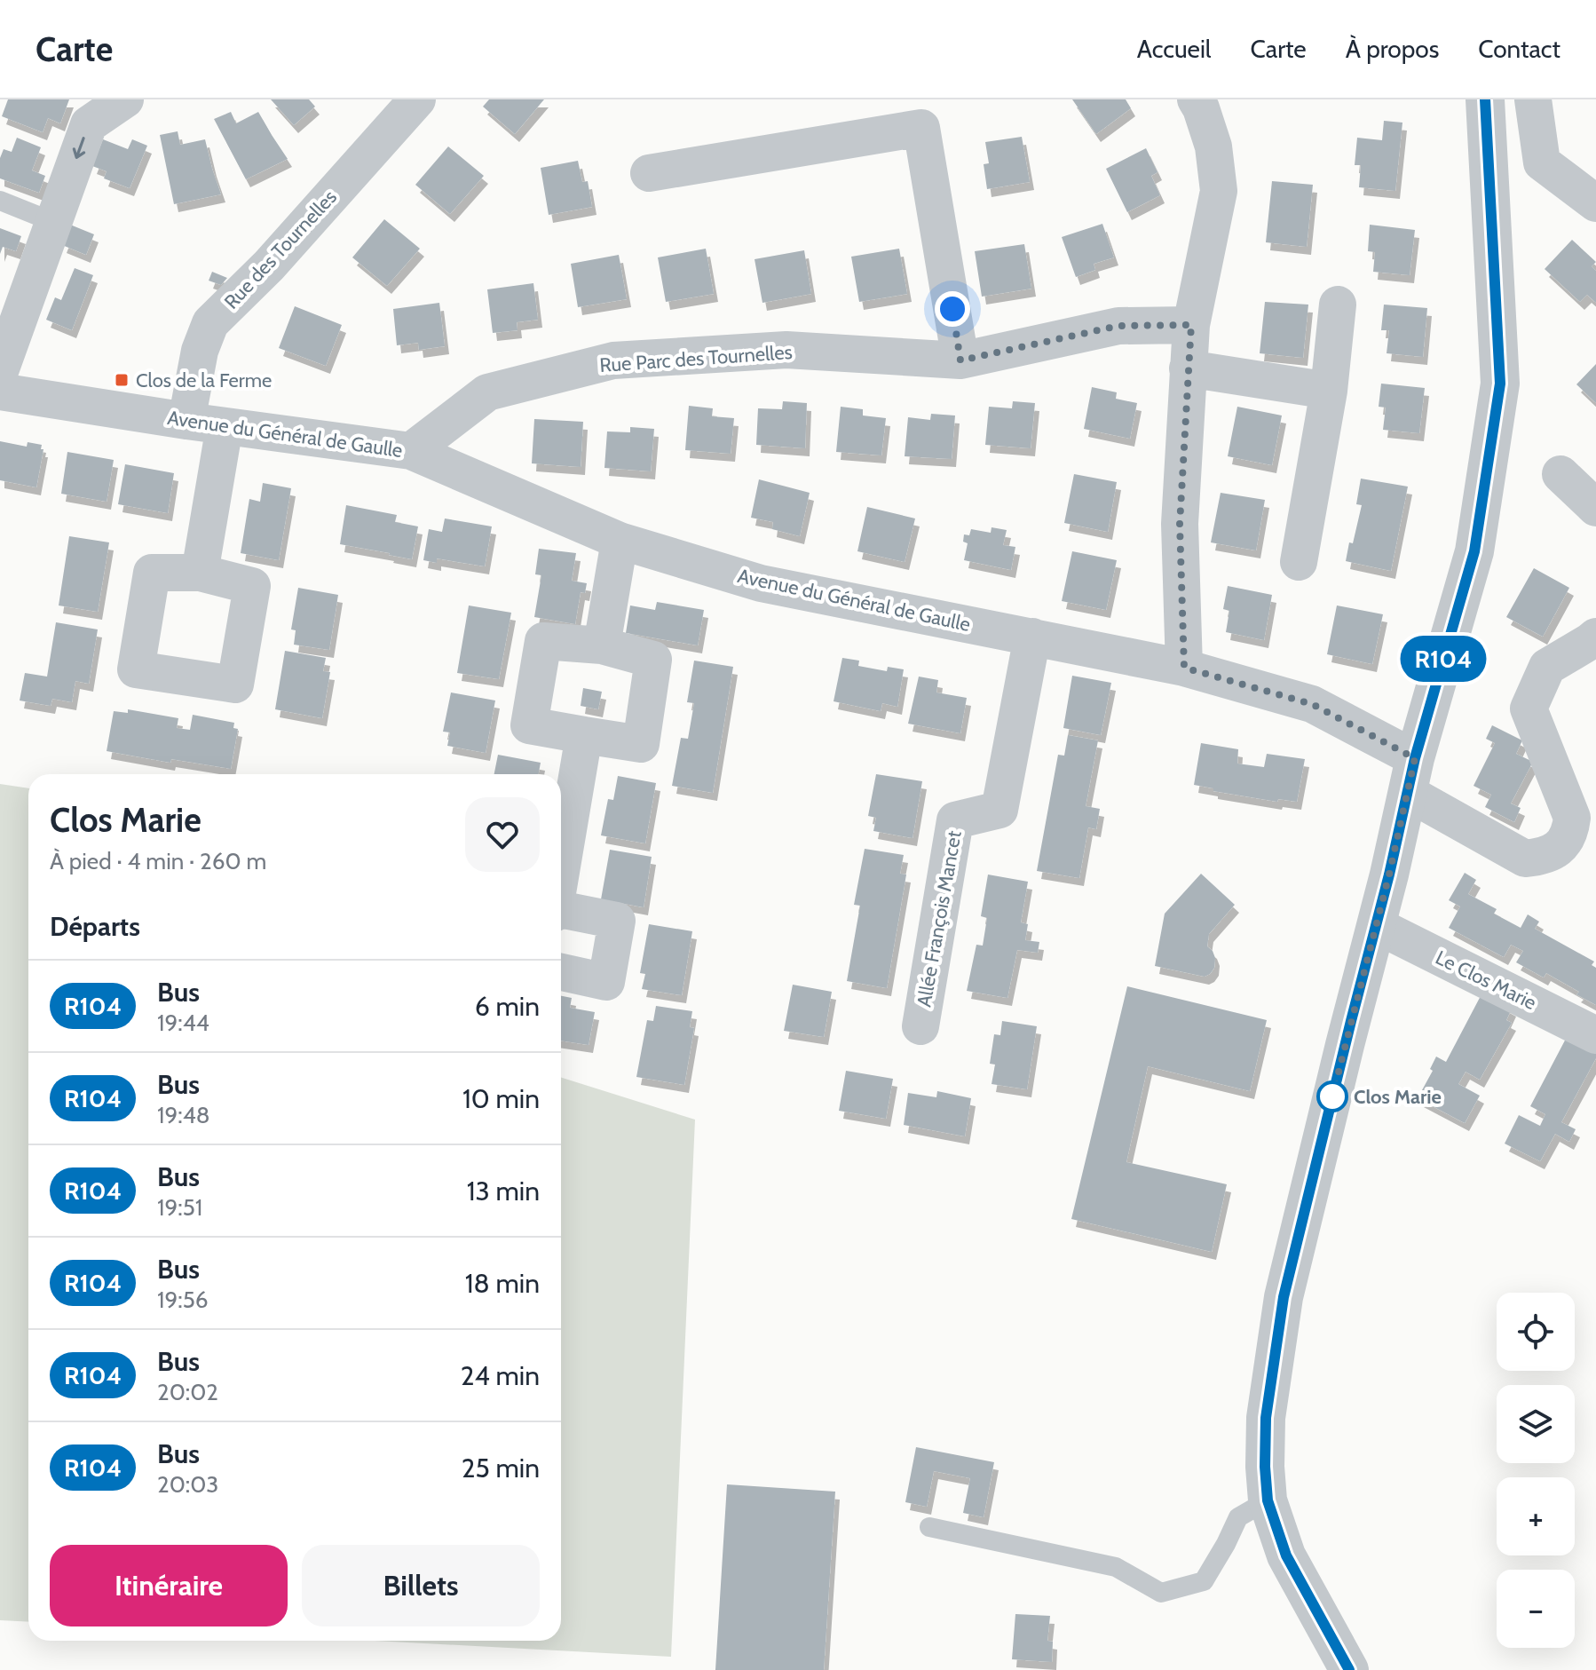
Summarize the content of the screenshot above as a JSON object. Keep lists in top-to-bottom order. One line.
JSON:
{"streets":{"street":["Rue des Tournelles","Rue Parc des Tournelles","Avenue du Général de Gaulle","Allée François Mancet","Le Clos Marie"]},"crossings":[["Rue des Tournelles","Avenue du Général de Gaulle"],["Rue Parc des Tournelles","Avenue du Général de Gaulle"],["Avenue du Général de Gaulle","Allée François Mancet"]],"places":{"transit":["Clos de la Ferme"],"other":["Clos Marie"]},"lines":["bus line R104"],"page":{"header":"Carte","nav":["Accueil","Carte","À propos","Contact"],"on_map":"R104","heading":[["Clos Marie","À pied · 4 min · 260 m"],"Départs"],"list":[{"mark":"R104","name":"Bus","note":"19:44","value":"6 min"},{"mark":"R104","name":"Bus","note":"19:48","value":"10 min"},{"mark":"R104","name":"Bus","note":"19:51","value":"13 min"},{"mark":"R104","name":"Bus","note":"19:56","value":"18 min"},{"mark":"R104","name":"Bus","note":"20:02","value":"24 min"},{"mark":"R104","name":"Bus","note":"20:03","value":"25 min"}],"map_buttons":["+","−"],"buttons":["Itinéraire","Billets"]}}
